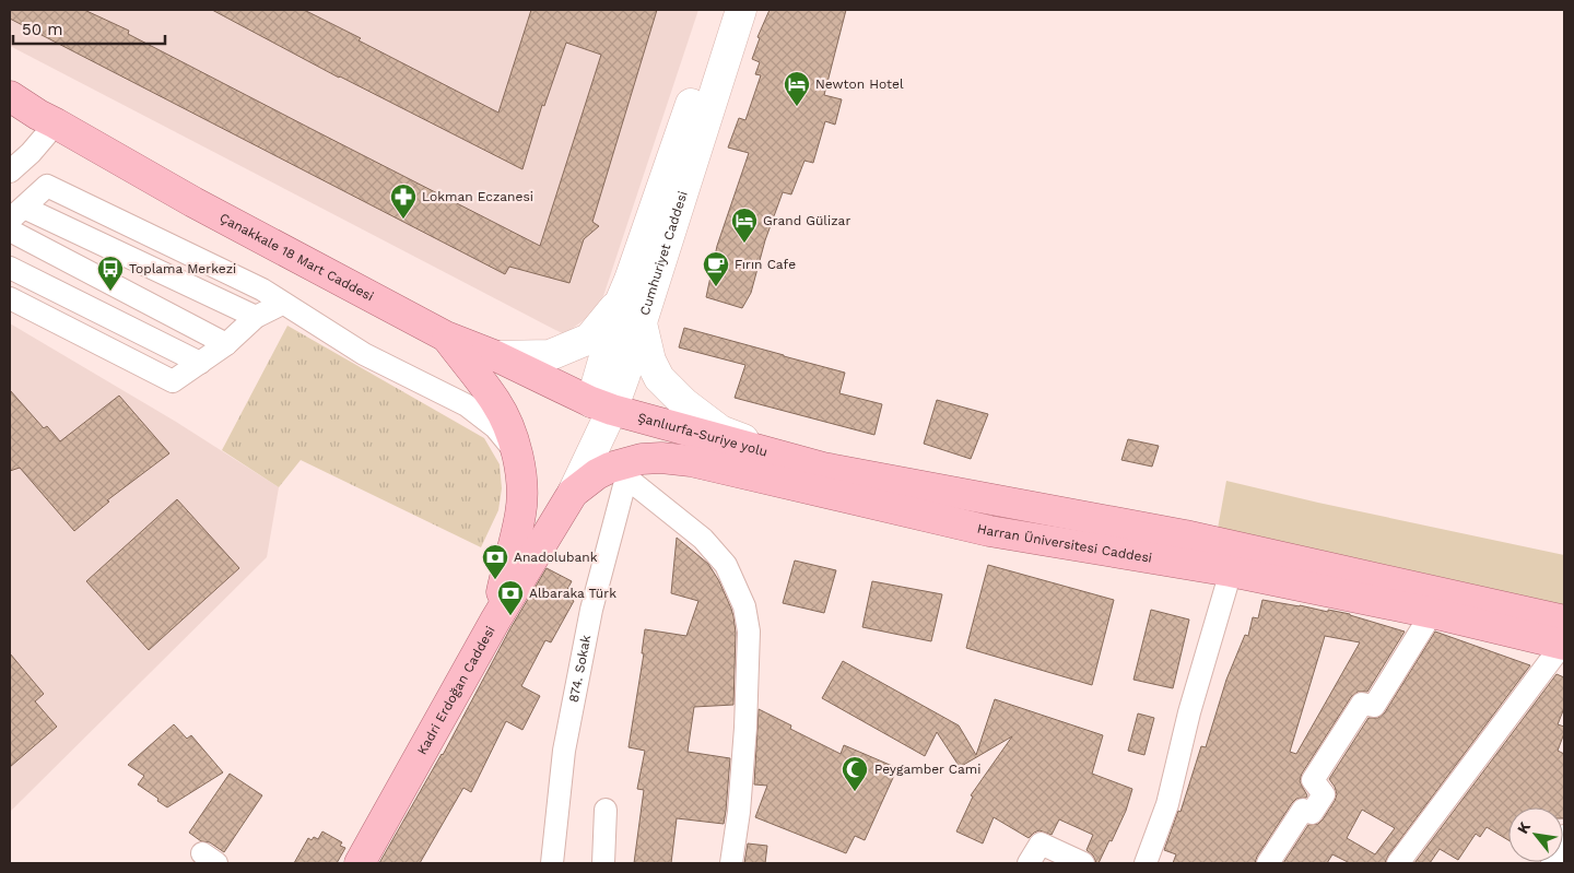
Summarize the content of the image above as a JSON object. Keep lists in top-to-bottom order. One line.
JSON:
{"streets":{"main road":["Cumhuriyet Caddesi","Çanakkale 18 Mart Caddesi","Şanlıurfa-Suriye yolu","Harran Üniversitesi Caddesi","Kadri Erdoğan Caddesi"],"street":["874. Sokak"]},"crossings":[["Cumhuriyet Caddesi","Çanakkale 18 Mart Caddesi"],["Cumhuriyet Caddesi","Şanlıurfa-Suriye yolu"],["Cumhuriyet Caddesi","Harran Üniversitesi Caddesi"],["Cumhuriyet Caddesi","Kadri Erdoğan Caddesi"],["Çanakkale 18 Mart Caddesi","Şanlıurfa-Suriye yolu"],["Şanlıurfa-Suriye yolu","Harran Üniversitesi Caddesi"],["Harran Üniversitesi Caddesi","Kadri Erdoğan Caddesi"]],"places":{"hotel":["Newton Hotel","Grand Gülizar"],"pharmacy":["Lokman Eczanesi"],"cafe":["Fırın Cafe"],"bus stop":["Toplama Merkezi"],"bank":["Anadolubank","Albaraka Türk"],"mosque":["Peygamber Cami"]},"scale_bar":"50 m","north":"top left"}
